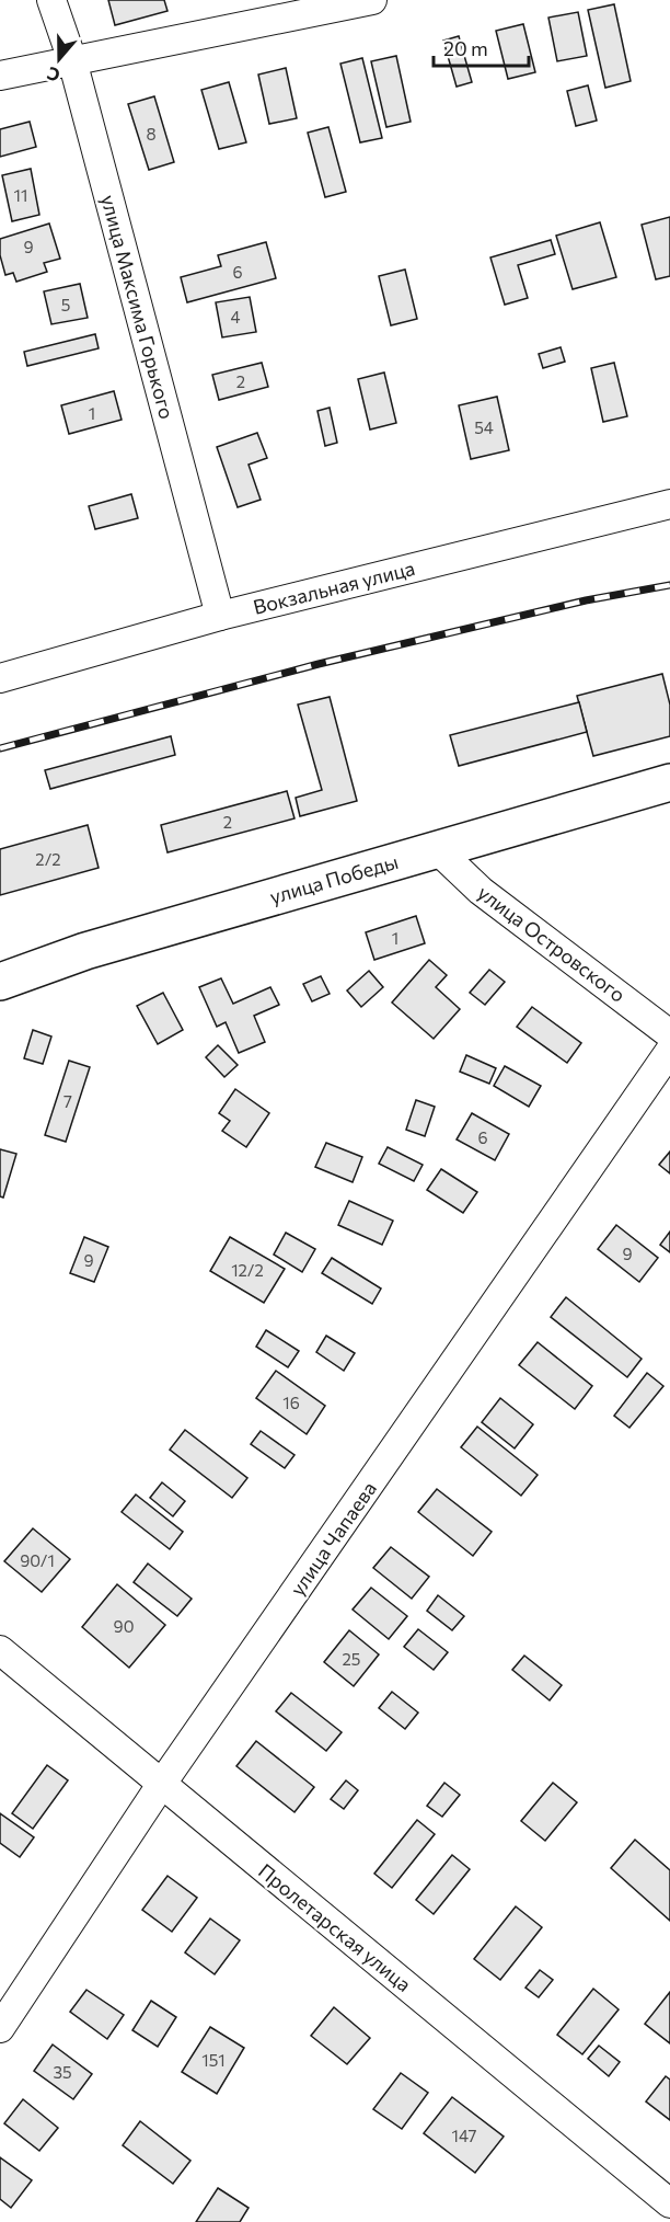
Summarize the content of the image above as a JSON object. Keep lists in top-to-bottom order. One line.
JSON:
{"streets":{"street":["улица Максима Горького","Вокзальная улица","улица Победы","улица Островского","улица Чапаева","Пролетарская улица"]},"crossings":[["улица Максима Горького","Вокзальная улица"],["улица Победы","улица Островского"],["улица Чапаева","Пролетарская улица"]],"house_numbers":["8","11","9","6","5","4","2","1","54","2","2/2","1","7","6","9","9","12/2","16","90/1","90","25","151","35","147"],"scale_bar":"20 m","north":"bottom"}
